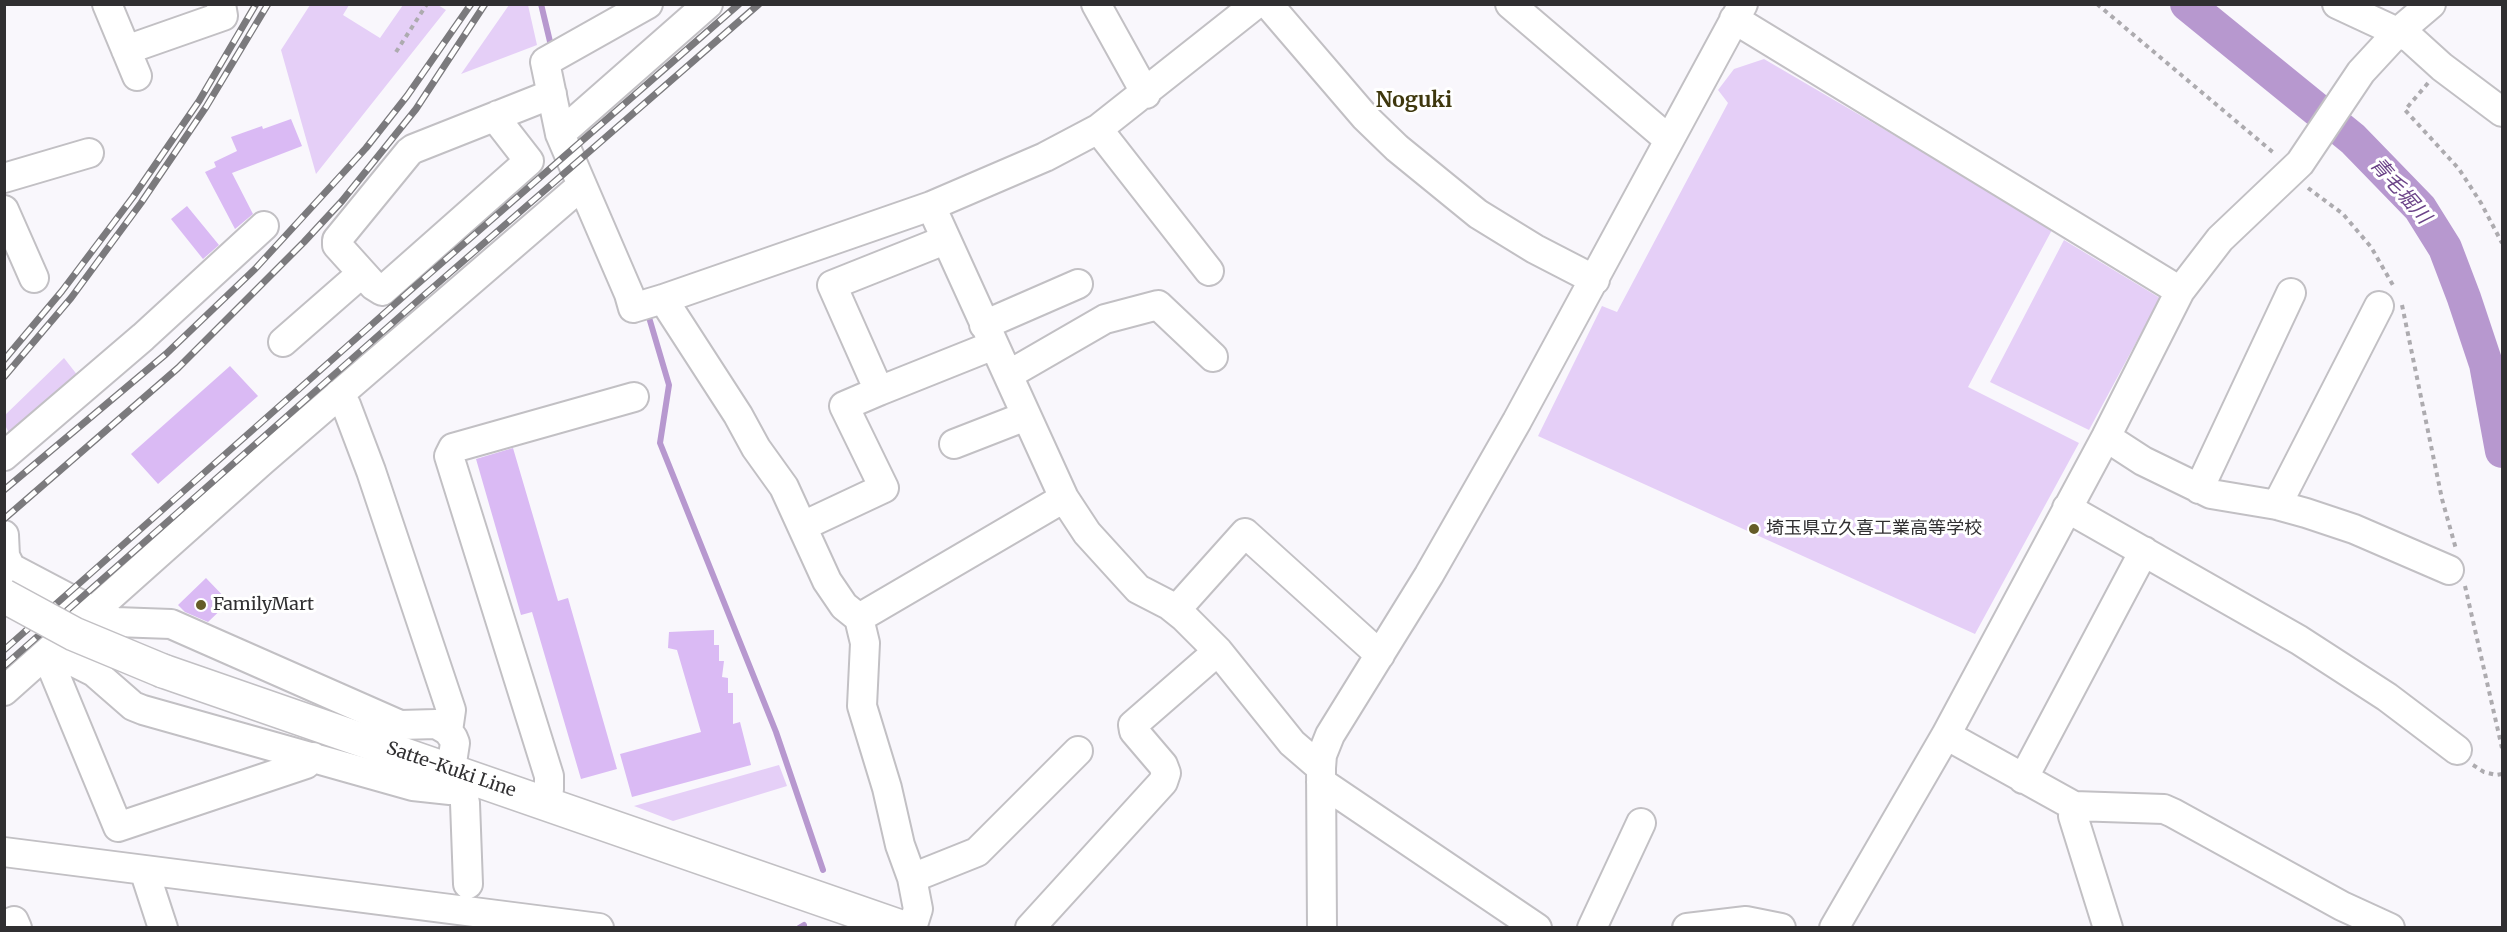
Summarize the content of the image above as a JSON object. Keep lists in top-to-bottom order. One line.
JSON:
{"streets":{"main road":["Satte-Kuki Line"]},"districts":["Noguki"],"water":["青毛堀川"],"places":["埼玉県立久喜工業高等学校","FamilyMart"]}
